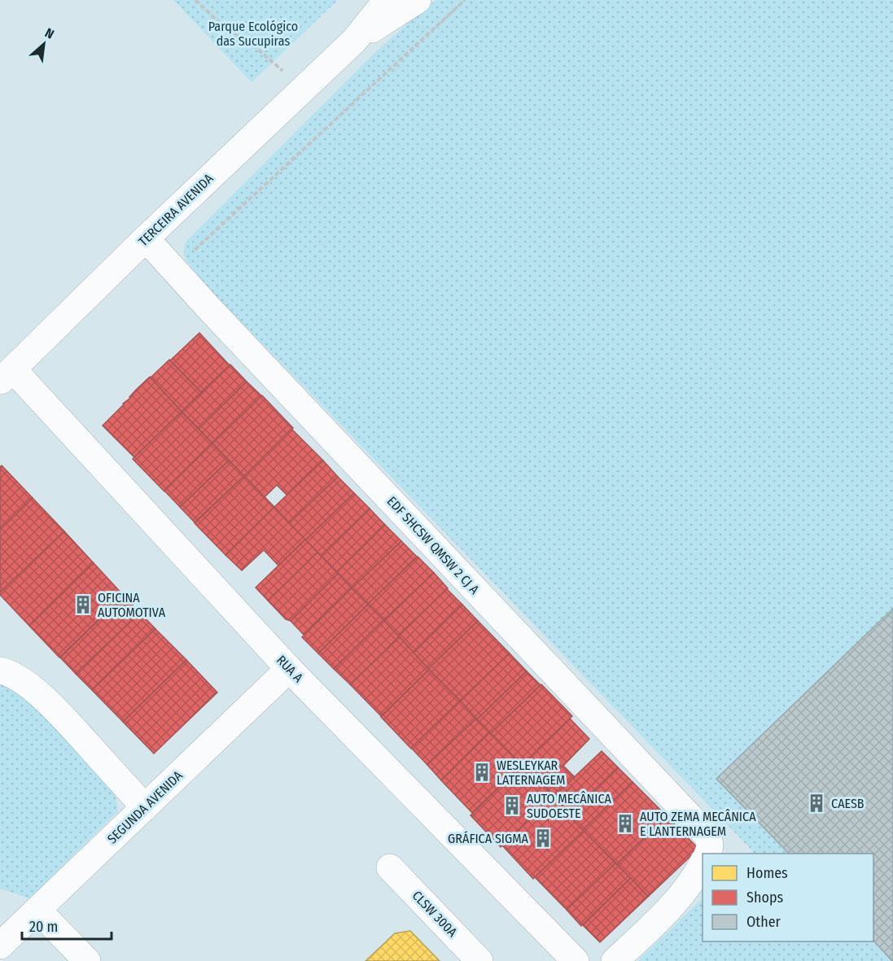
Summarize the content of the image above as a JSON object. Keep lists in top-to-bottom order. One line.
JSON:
{"streets":{"street":["TERCEIRA AVENIDA","EDF SHCSW QMSW 2 CJ A","RUA A","SEGUNDA AVENIDA","CLSW 300A"]},"crossings":[["TERCEIRA AVENIDA","EDF SHCSW QMSW 2 CJ A"],["TERCEIRA AVENIDA","RUA A"],["RUA A","SEGUNDA AVENIDA"]],"parks":["Parque Ecológico das Sucupiras"],"places":{"building":["OFICINA AUTOMOTIVA","WESLEYKAR LATERNAGEM","CAESB","AUTO MECÂNICA SUDOESTE","AUTO ZEMA MECÂNICA E LANTERNAGEM","GRÁFICA SIGMA"]},"legend":["Homes","Shops","Other"],"scale_bar":"20 m","north":"top right"}
